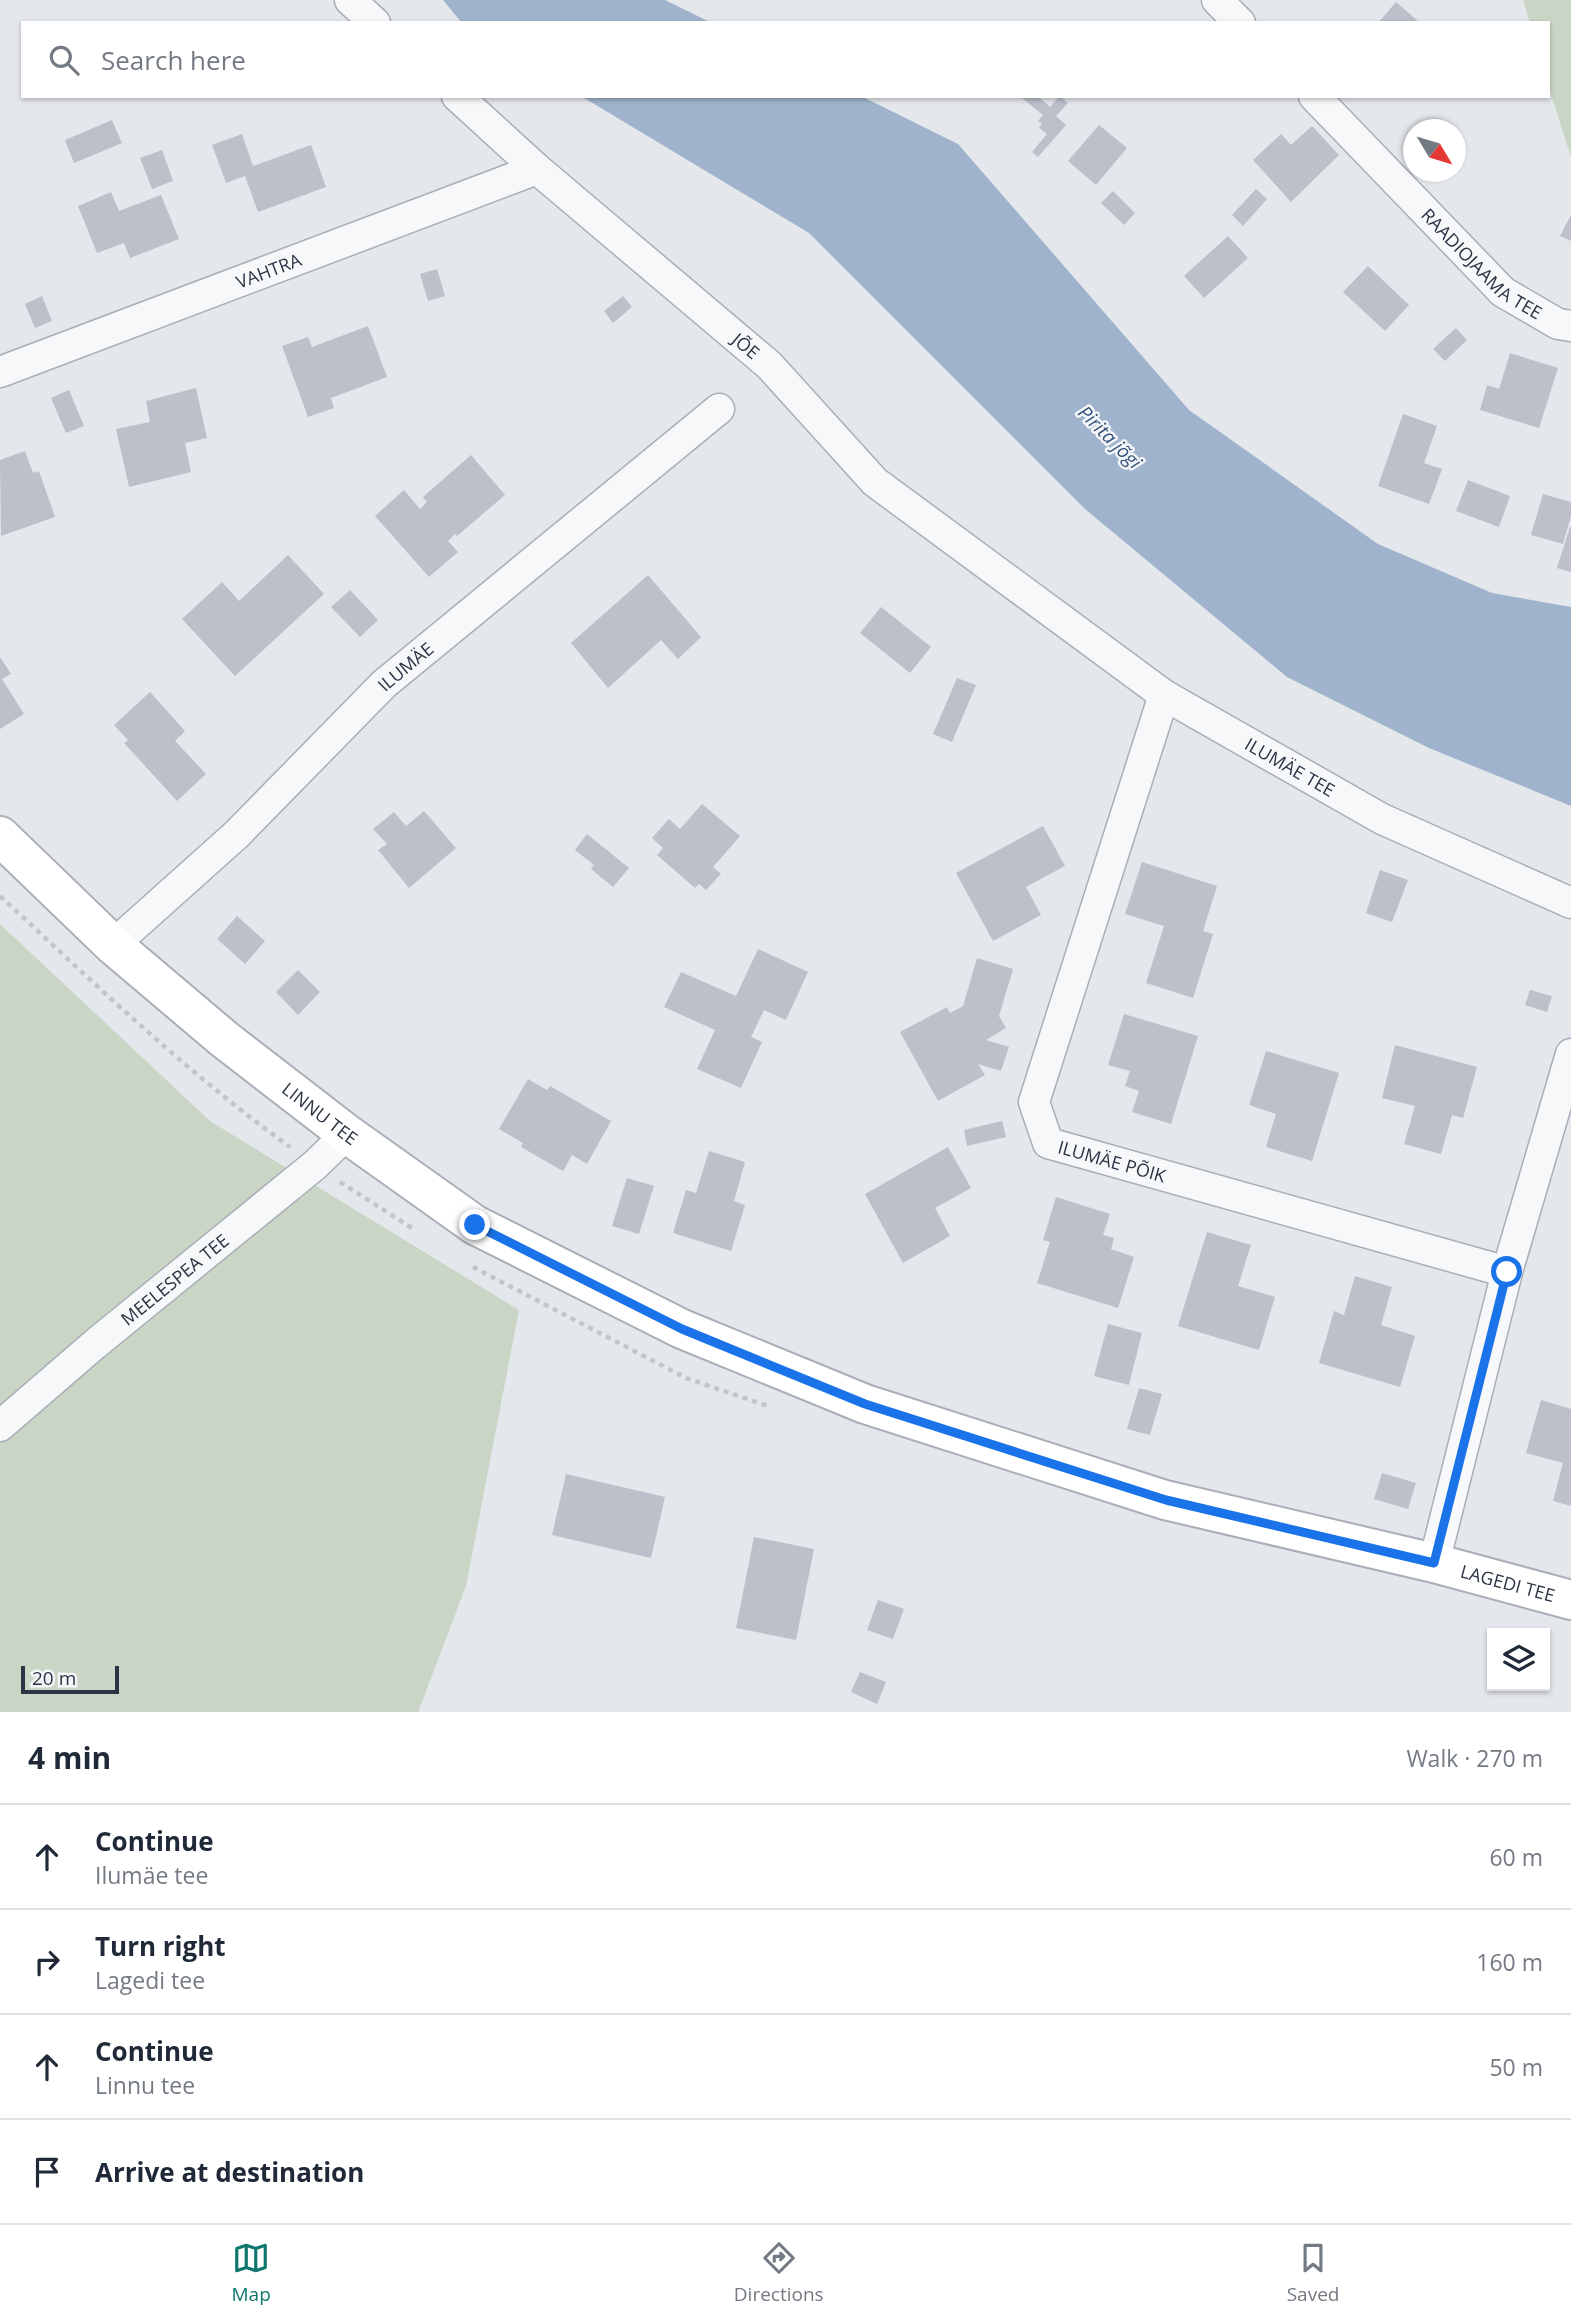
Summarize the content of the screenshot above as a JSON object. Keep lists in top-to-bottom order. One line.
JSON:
{"streets":{"street":["RAADIOJAAMA TEE","VAHTRA","JÕE","ILUMÄE","ILUMÄE TEE","LINNU TEE","ILUMÄE PÕIK","MEELESPEA TEE","LAGEDI TEE"]},"crossings":[["VAHTRA","JÕE"],["JÕE","ILUMÄE TEE"],["ILUMÄE","LINNU TEE"],["ILUMÄE TEE","ILUMÄE PÕIK"],["LINNU TEE","MEELESPEA TEE"],["LINNU TEE","LAGEDI TEE"]],"water":["Pirita jõgi"],"scale_bar":"20 m","north":"bottom right","page":{"search":"Search here","scale":"20 m","heading":["4 min","Walk · 270 m"],"list":[["Continue","Ilumäe tee","60 m"],["Turn right","Lagedi tee","160 m"],["Continue","Linnu tee","50 m"],"Arrive at destination"],"nav":["Map","Directions","Saved"]}}
